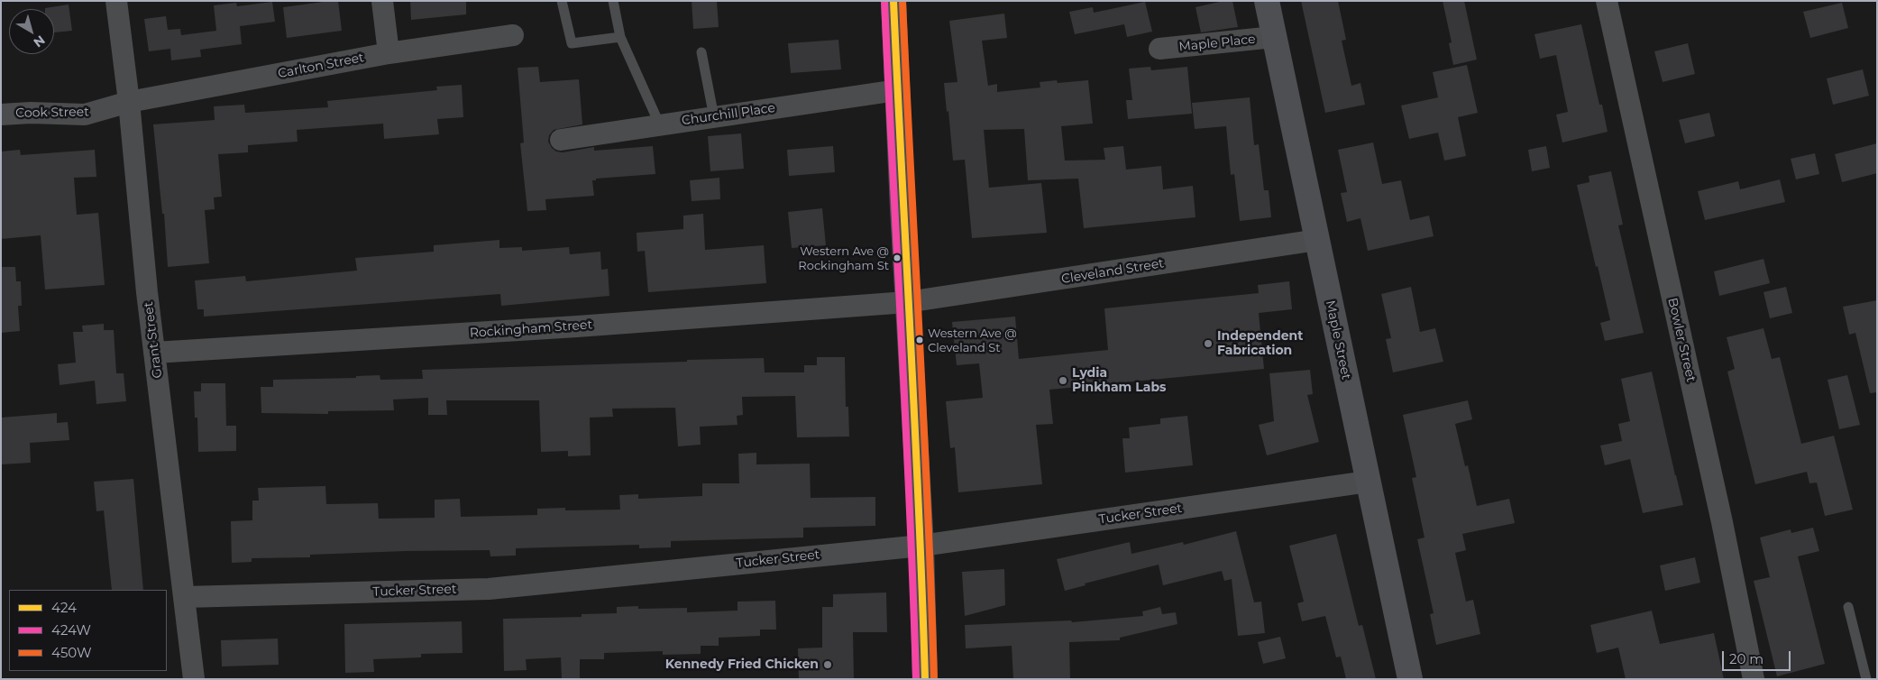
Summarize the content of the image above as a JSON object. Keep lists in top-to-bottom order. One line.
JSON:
{"streets":{"street":["Maple Place","Carlton Street","Cook Street","Churchill Place","Cleveland Street","Rockingham Street","Grant Street","Maple Street","Bowler Street","Tucker Street"]},"crossings":[["Maple Place","Maple Street"],["Carlton Street","Cook Street"],["Carlton Street","Grant Street"],["Cook Street","Grant Street"],["Cleveland Street","Rockingham Street"],["Cleveland Street","Maple Street"],["Rockingham Street","Grant Street"],["Grant Street","Tucker Street"],["Maple Street","Tucker Street"]],"places":["Western Ave @ Rockingham St","Western Ave @ Cleveland St","Independent Fabrication","Lydia Pinkham Labs","Kennedy Fried Chicken"],"lines":["transit line 424","transit line 424W","transit line 450W"],"legend":["424","424W","450W"],"scale_bar":"20 m","north":"bottom right"}
